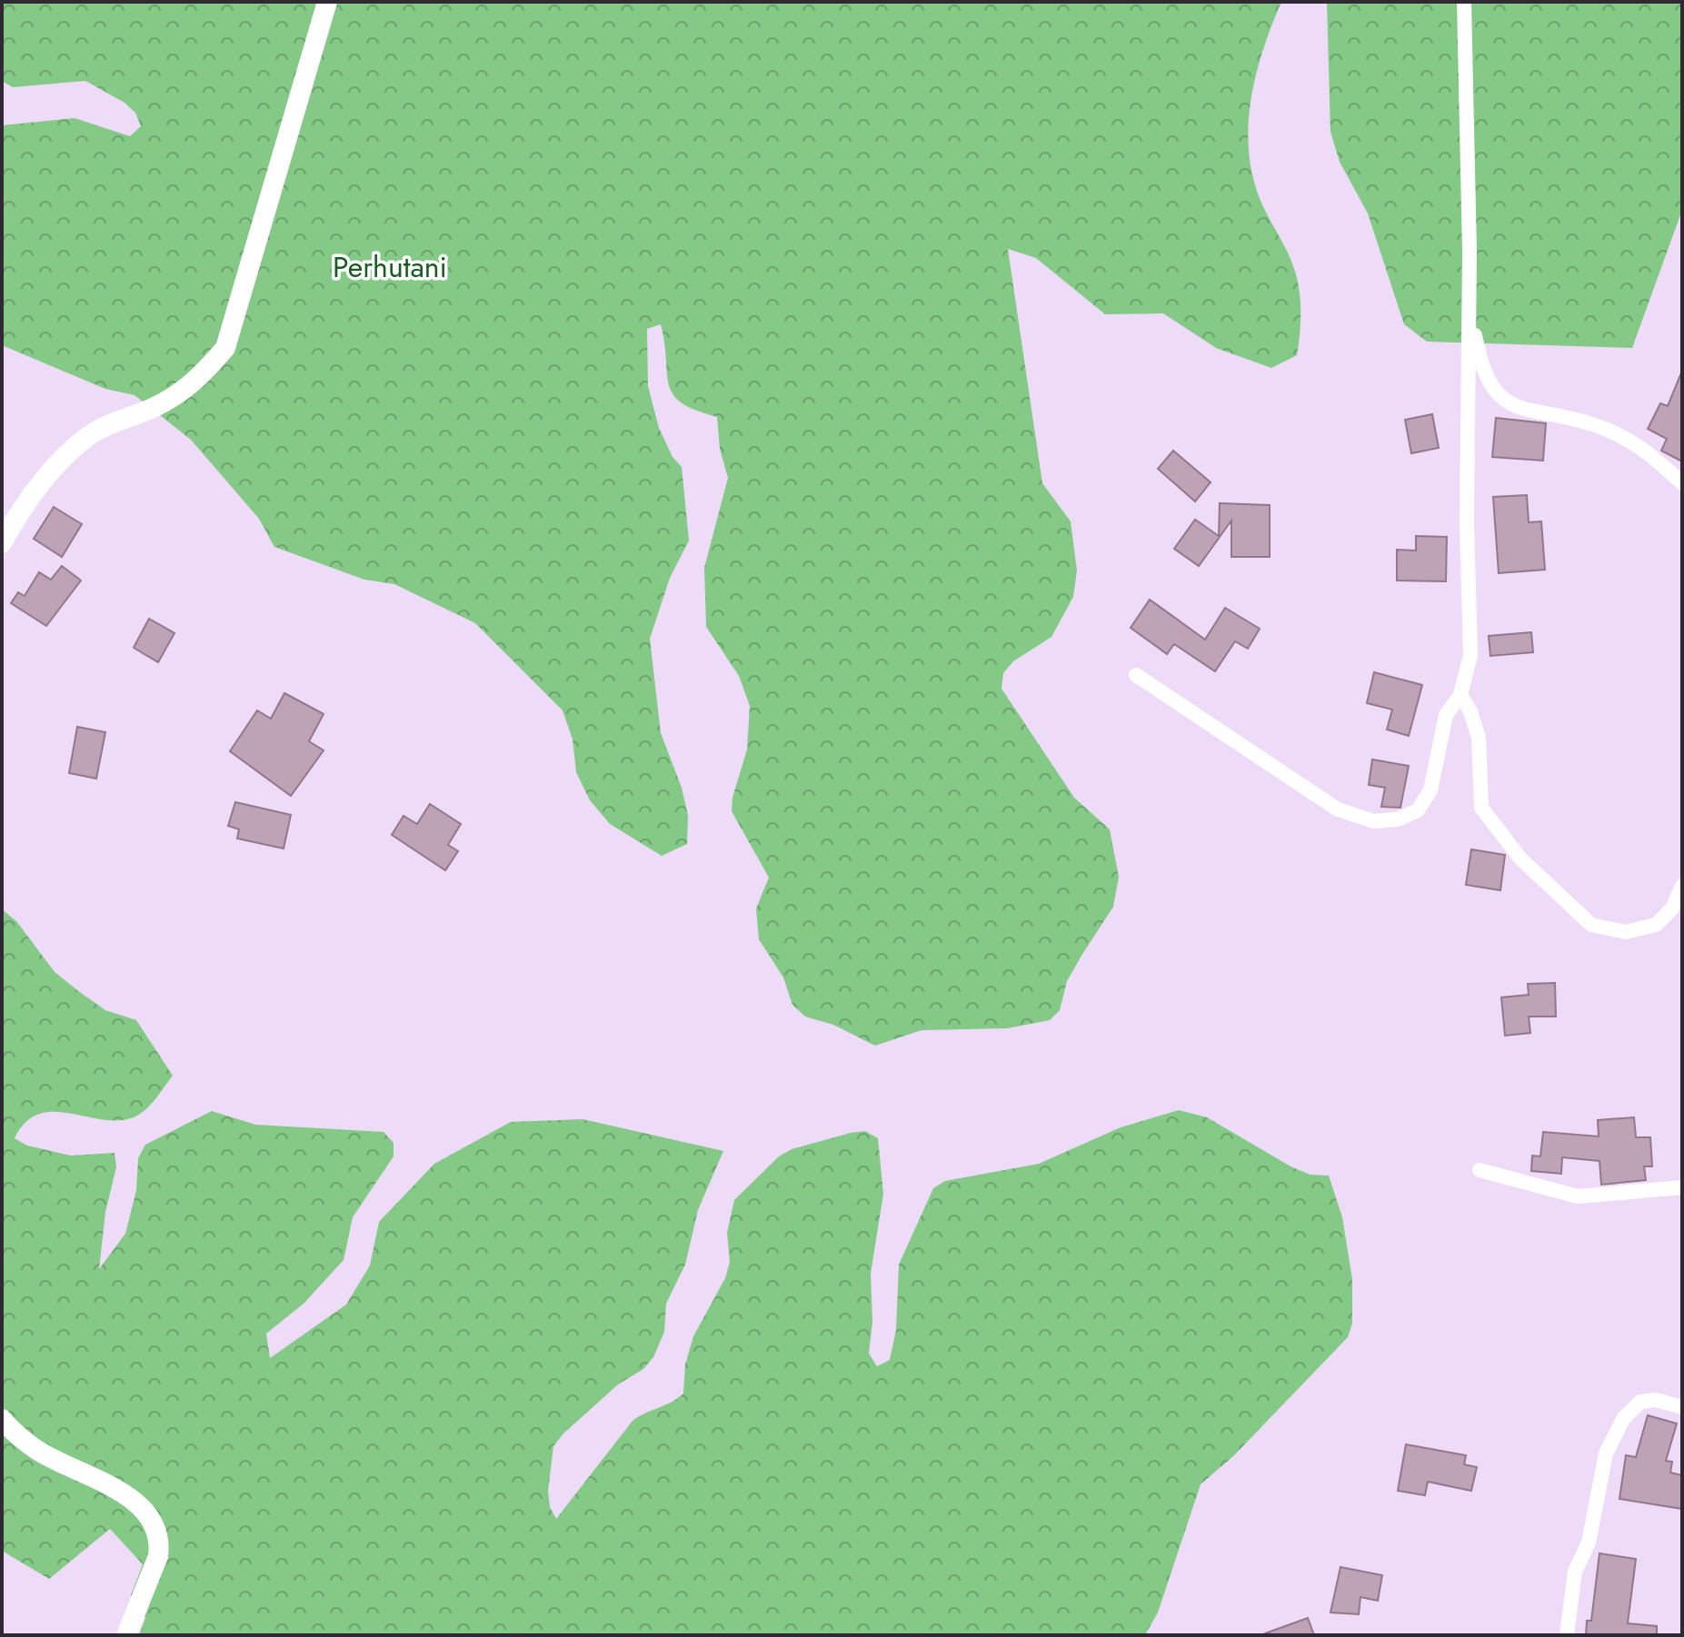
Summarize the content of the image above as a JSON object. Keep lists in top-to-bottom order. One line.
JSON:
{"parks":["Perhutani"]}
